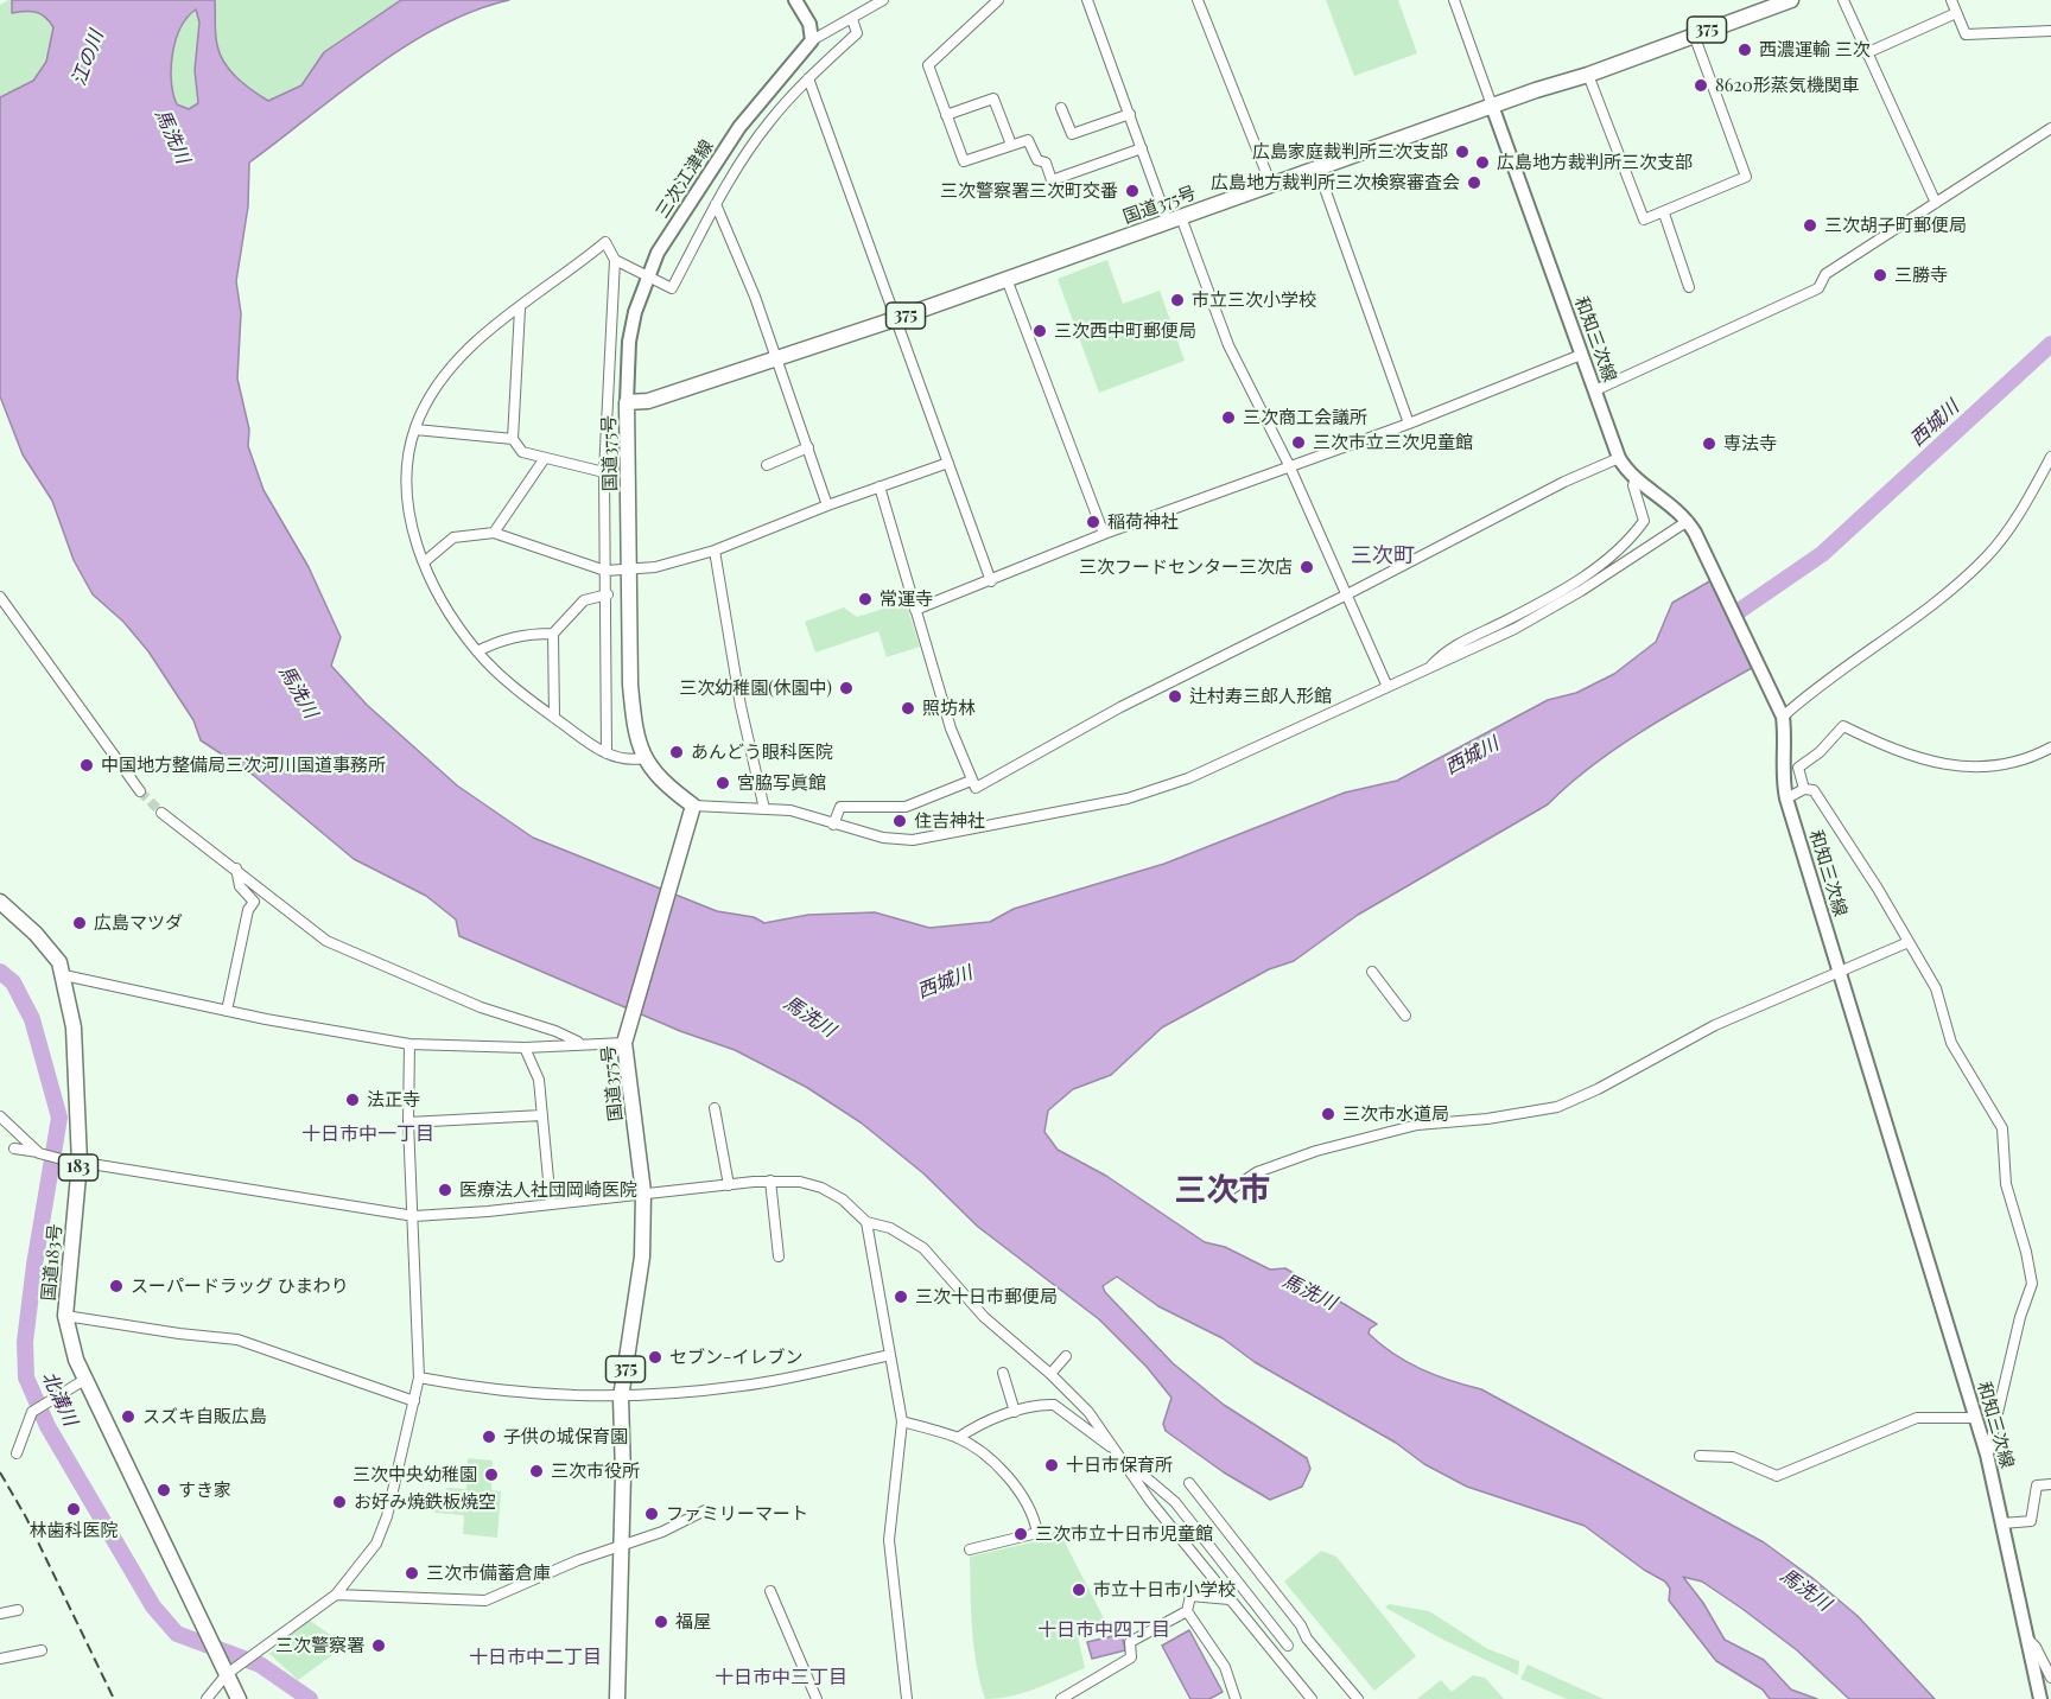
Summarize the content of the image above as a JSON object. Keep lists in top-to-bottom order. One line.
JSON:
{"streets":{"highway":["375","国道375号","183","国道183号"],"main road":["三次江津線","和知三次線"]},"crossings":[["三次江津線","国道375号"],["国道375号","和知三次線"]],"districts":["三次町","十日市中一丁目","三次市","十日市中四丁目","十日市中二丁目","十日市中三丁目"],"water":["江の川","馬洗川","西城川","北溝川"],"places":["西濃運輸 三次","8620形蒸気機関車","広島家庭裁判所三次支部","広島地方裁判所三次支部","広島地方裁判所三次検察審査会","三次警察署三次町交番","三次胡子町郵便局","三勝寺","市立三次小学校","三次西中町郵便局","三次商工会議所","三次市立三次児童館","専法寺","稲荷神社","三次フードセンター三次店","常運寺","三次幼稚園(休園中)","辻村寿三郎人形館","照坊林","あんどう眼科医院","中国地方整備局三次河川国道事務所","宮脇写眞館","住吉神社","広島マツダ","法正寺","三次市水道局","医療法人社団岡崎医院","スーパードラッグ ひまわり","三次十日市郵便局","セブン-イレブン","スズキ自販広島","子供の城保育園","十日市保育所","三次市役所","三次中央幼稚園","すき家","お好み焼鉄板焼空","林歯科医院","ファミリーマート","三次市立十日市児童館","三次市備蓄倉庫","市立十日市小学校","福屋","三次警察署"]}
